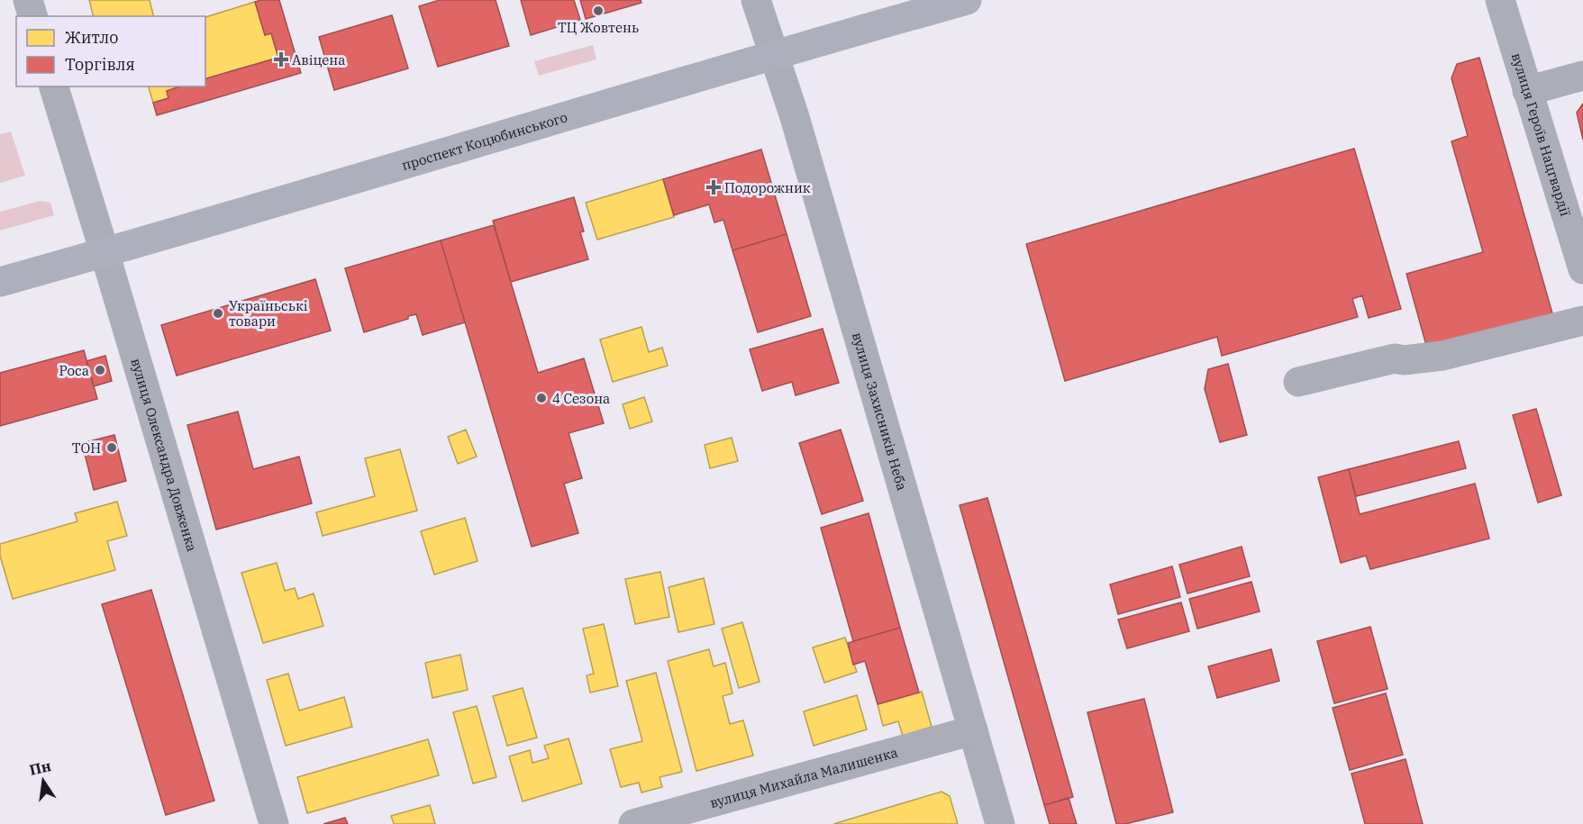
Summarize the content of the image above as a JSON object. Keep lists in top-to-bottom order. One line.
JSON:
{"streets":{"main road":["проспект Коцюбинського"],"street":["вулиця Героїв Нацгвардії","вулиця Захисників Неба","вулиця Олександра Довженка","вулиця Михайла Малишенка"]},"crossings":[["проспект Коцюбинського","вулиця Захисників Неба"],["проспект Коцюбинського","вулиця Олександра Довженка"],["вулиця Захисників Неба","вулиця Михайла Малишенка"]],"places":{"other":["ТЦ Жовтень","Україньські товари","Роса","4 Сезона","ТОН"],"health":["Авіцена","Подорожник"]},"legend":["Житло","Торгівля"],"north":"top"}
